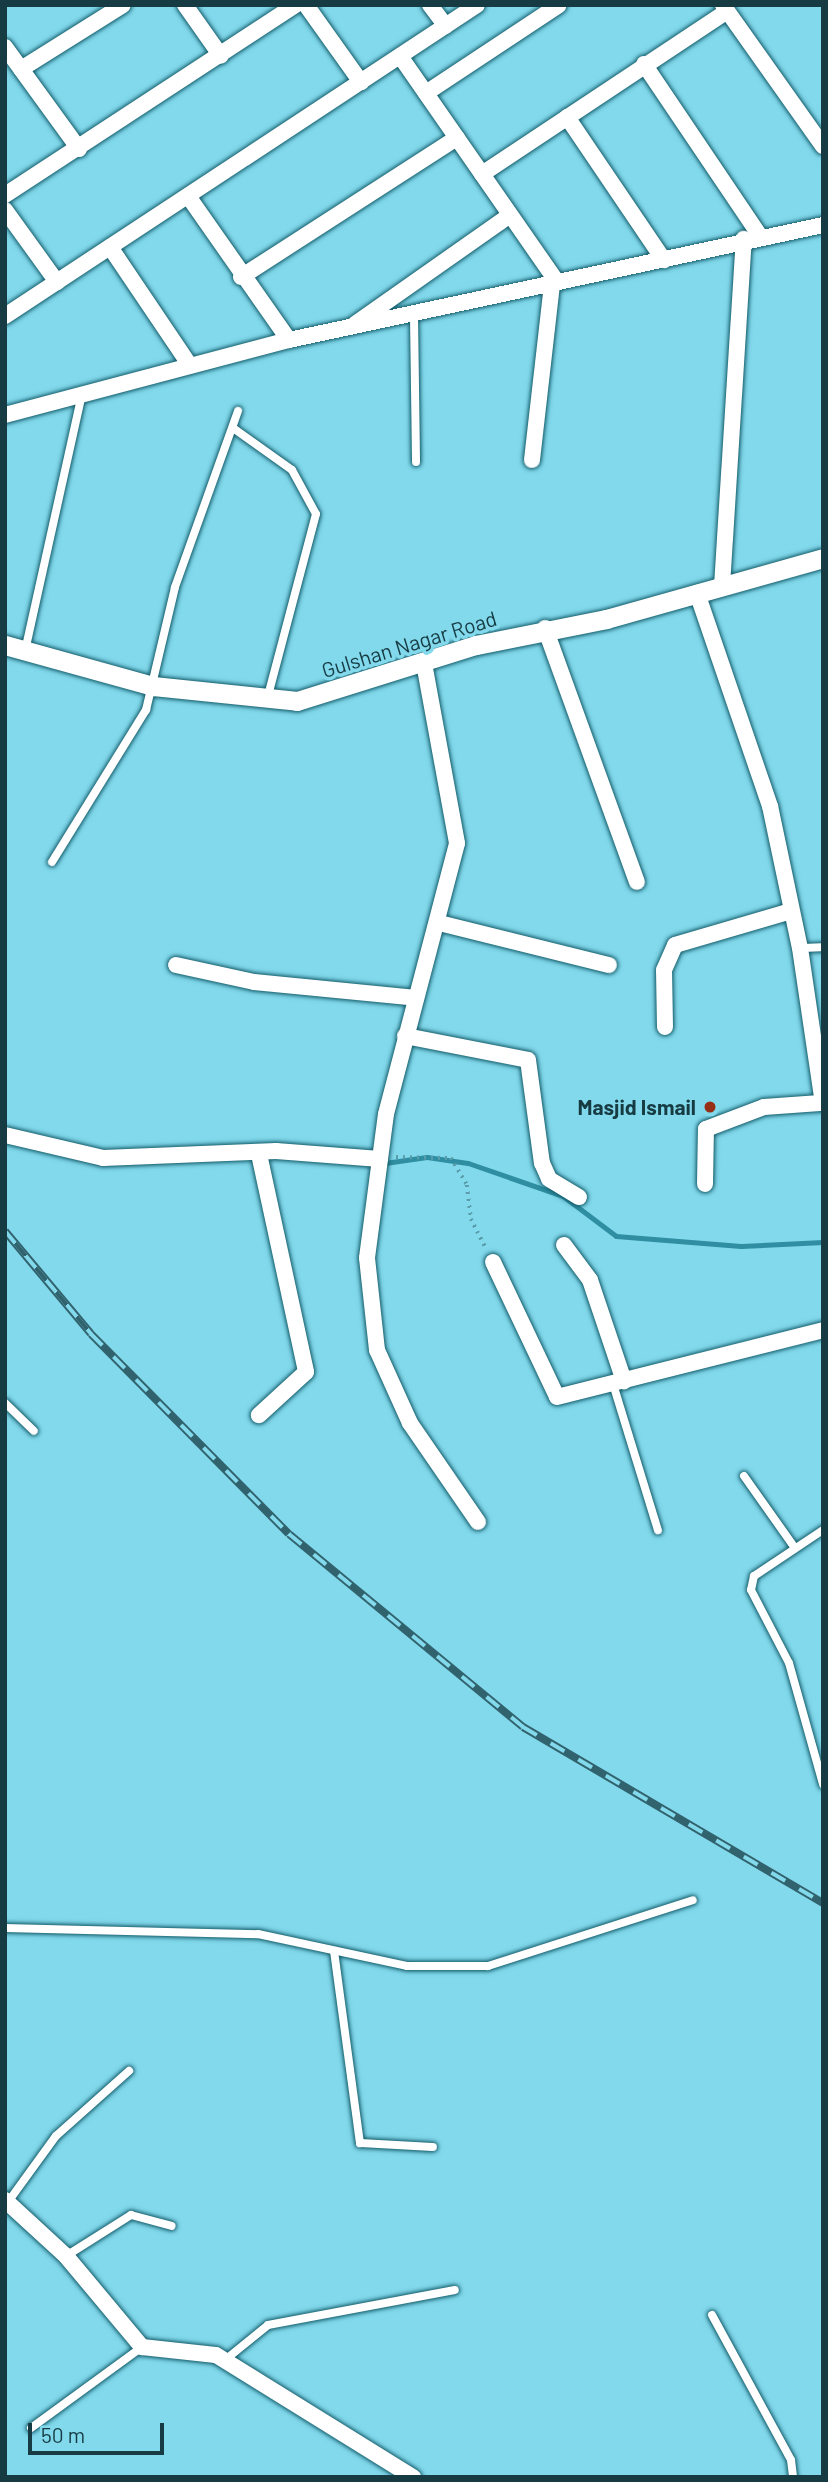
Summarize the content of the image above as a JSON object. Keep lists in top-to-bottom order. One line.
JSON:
{"streets":{"street":["Gulshan Nagar Road"]},"places":["Masjid Ismail"],"scale_bar":"50 m"}
